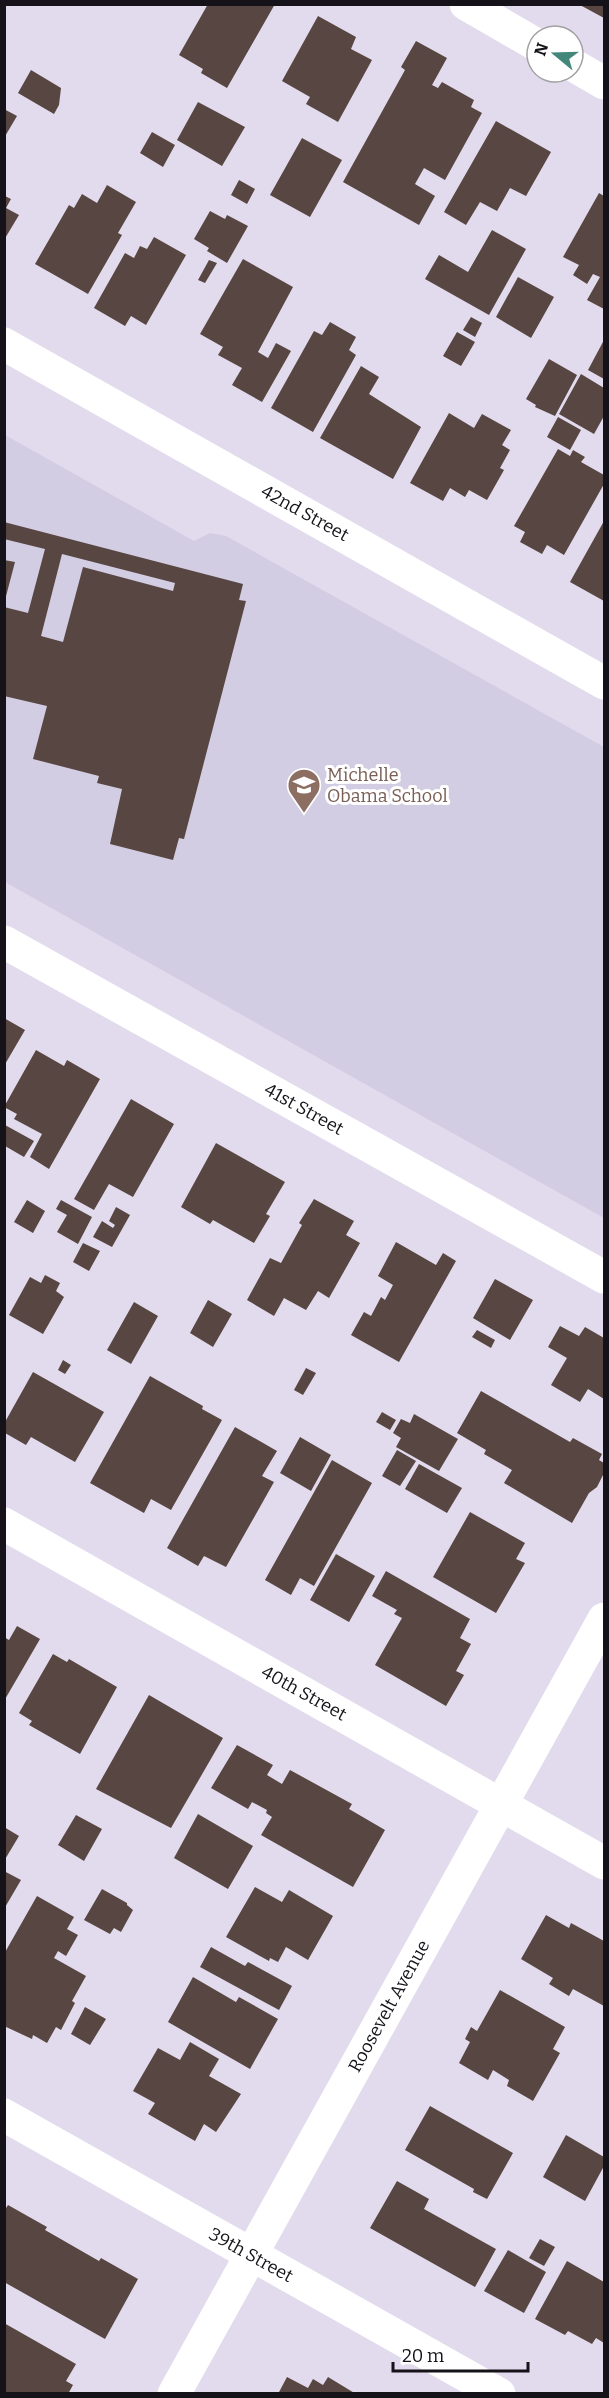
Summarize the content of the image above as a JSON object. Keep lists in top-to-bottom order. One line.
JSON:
{"streets":{"street":["42nd Street","41st Street","40th Street","Roosevelt Avenue","39th Street"]},"crossings":[["40th Street","Roosevelt Avenue"],["Roosevelt Avenue","39th Street"]],"places":{"school or university":["Michelle Obama School"]},"scale_bar":"20 m","north":"left"}
